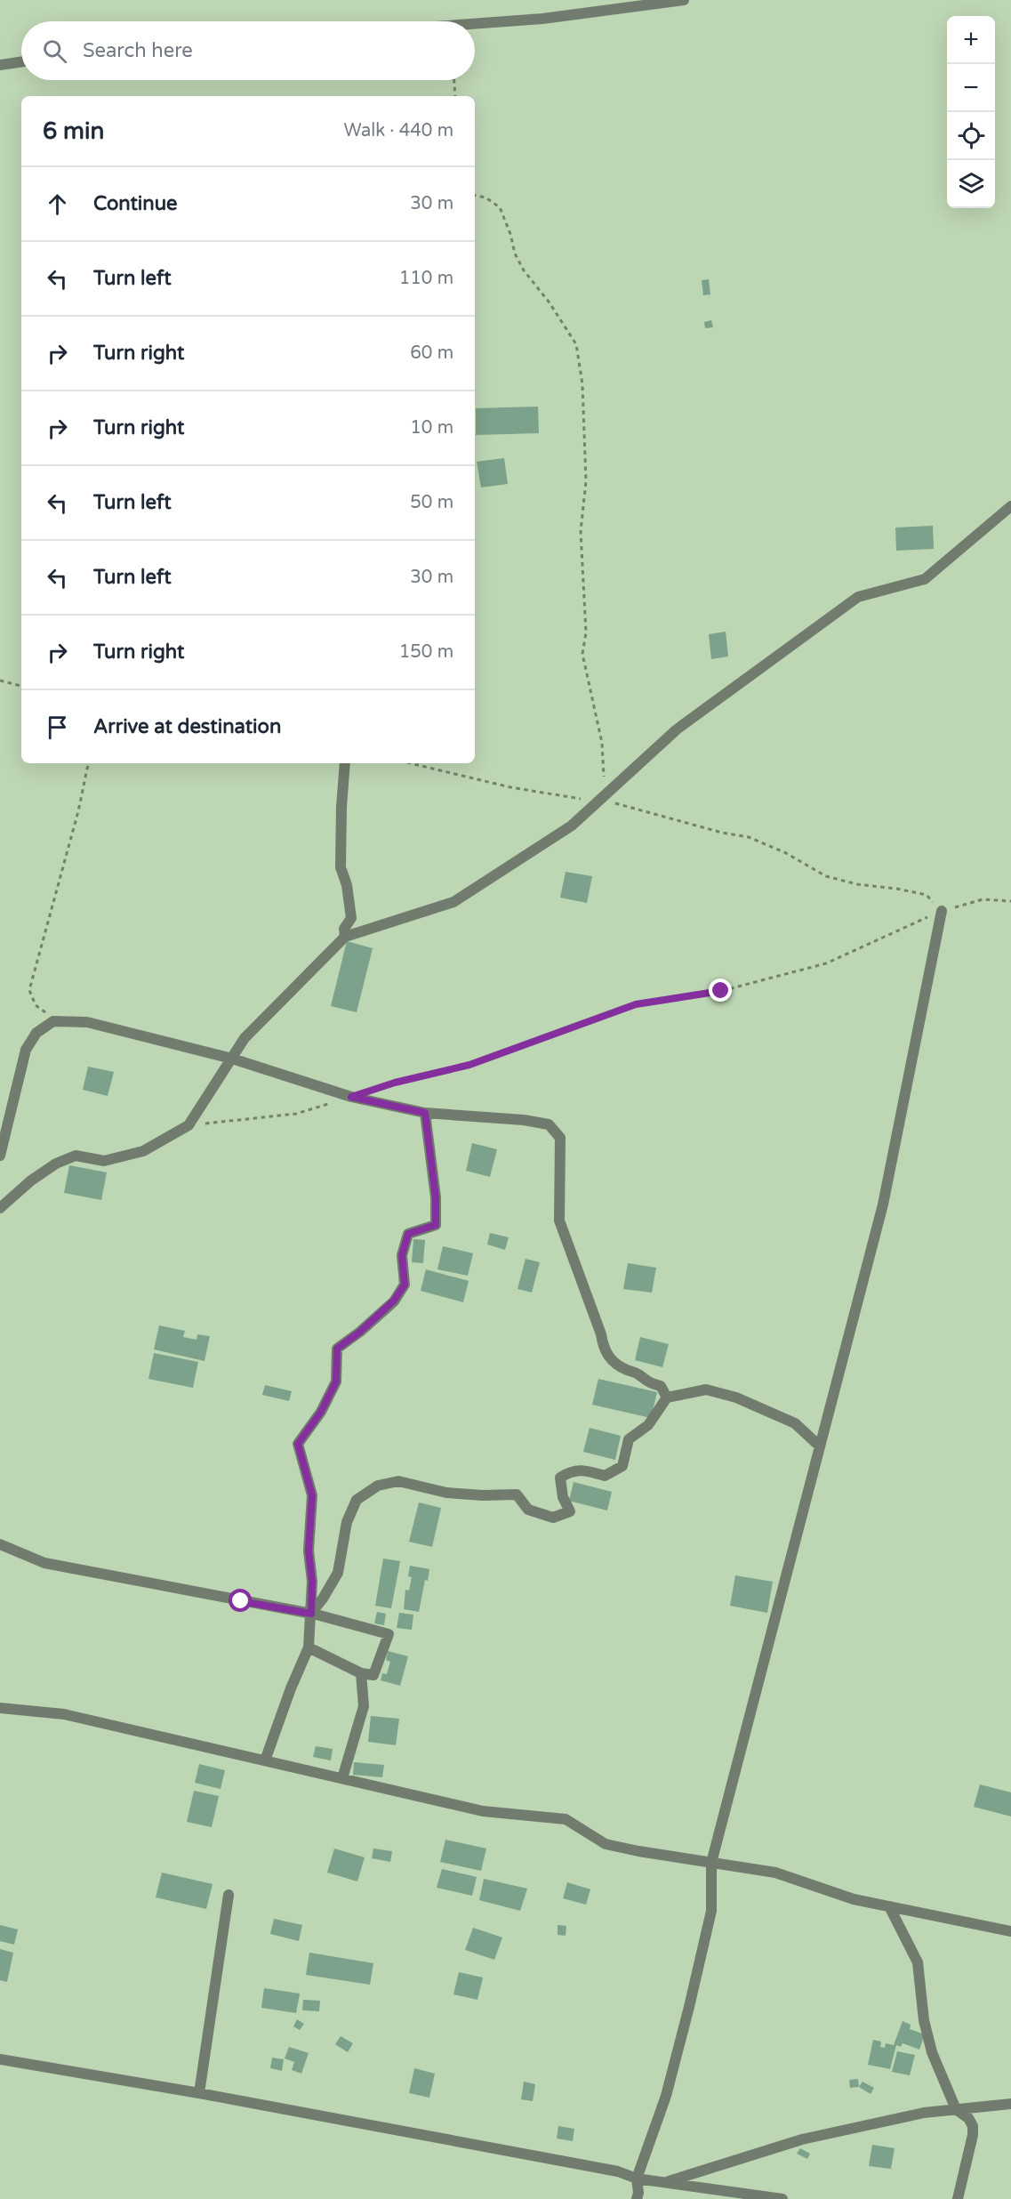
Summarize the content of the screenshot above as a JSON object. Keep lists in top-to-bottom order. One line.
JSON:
{"page":{"map_buttons":["+","−"],"search":"Search here","heading":["6 min","Walk · 440 m"],"list":[["Continue","30 m"],["Turn left","110 m"],["Turn right","60 m"],["Turn right","10 m"],["Turn left","50 m"],["Turn left","30 m"],["Turn right","150 m"],"Arrive at destination"]}}
